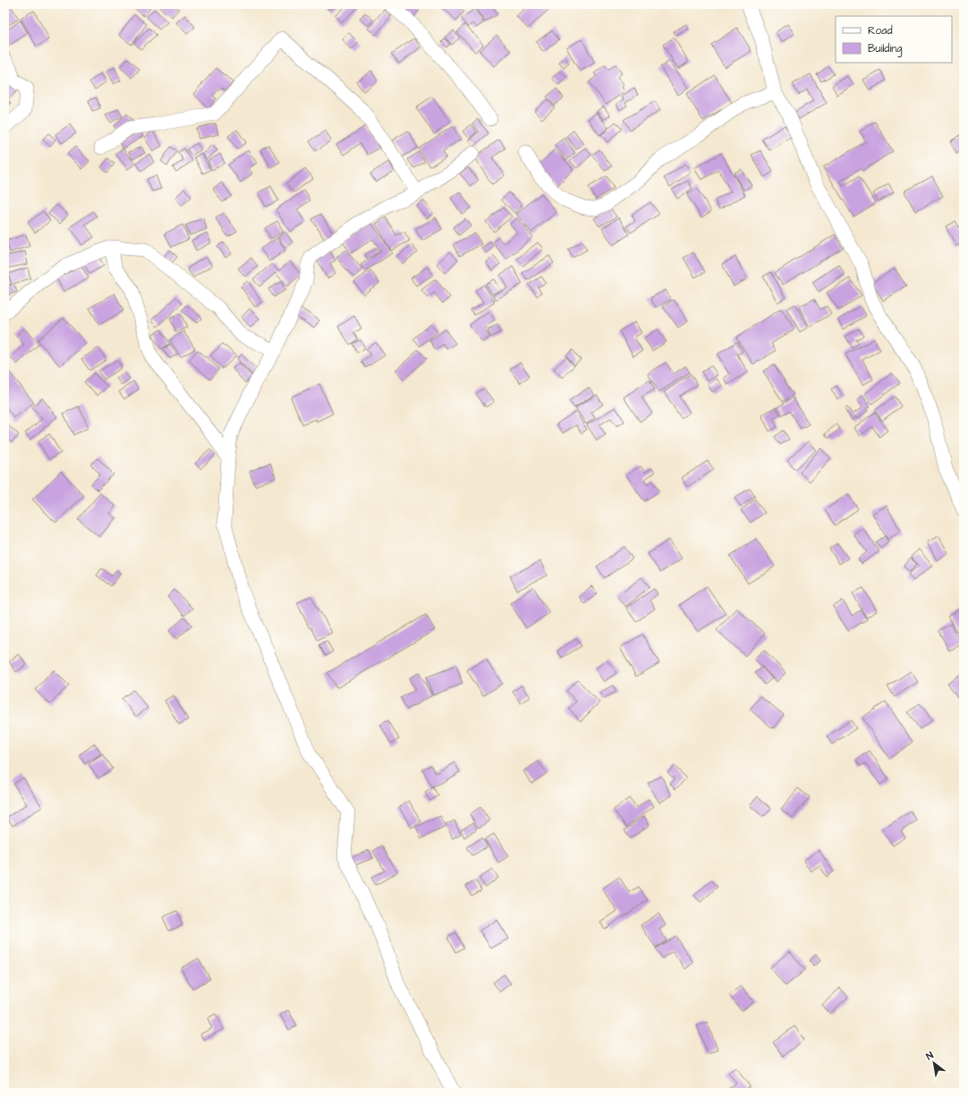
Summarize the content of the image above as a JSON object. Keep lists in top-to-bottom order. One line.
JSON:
{"legend":["Road","Building"],"north":"top left"}
